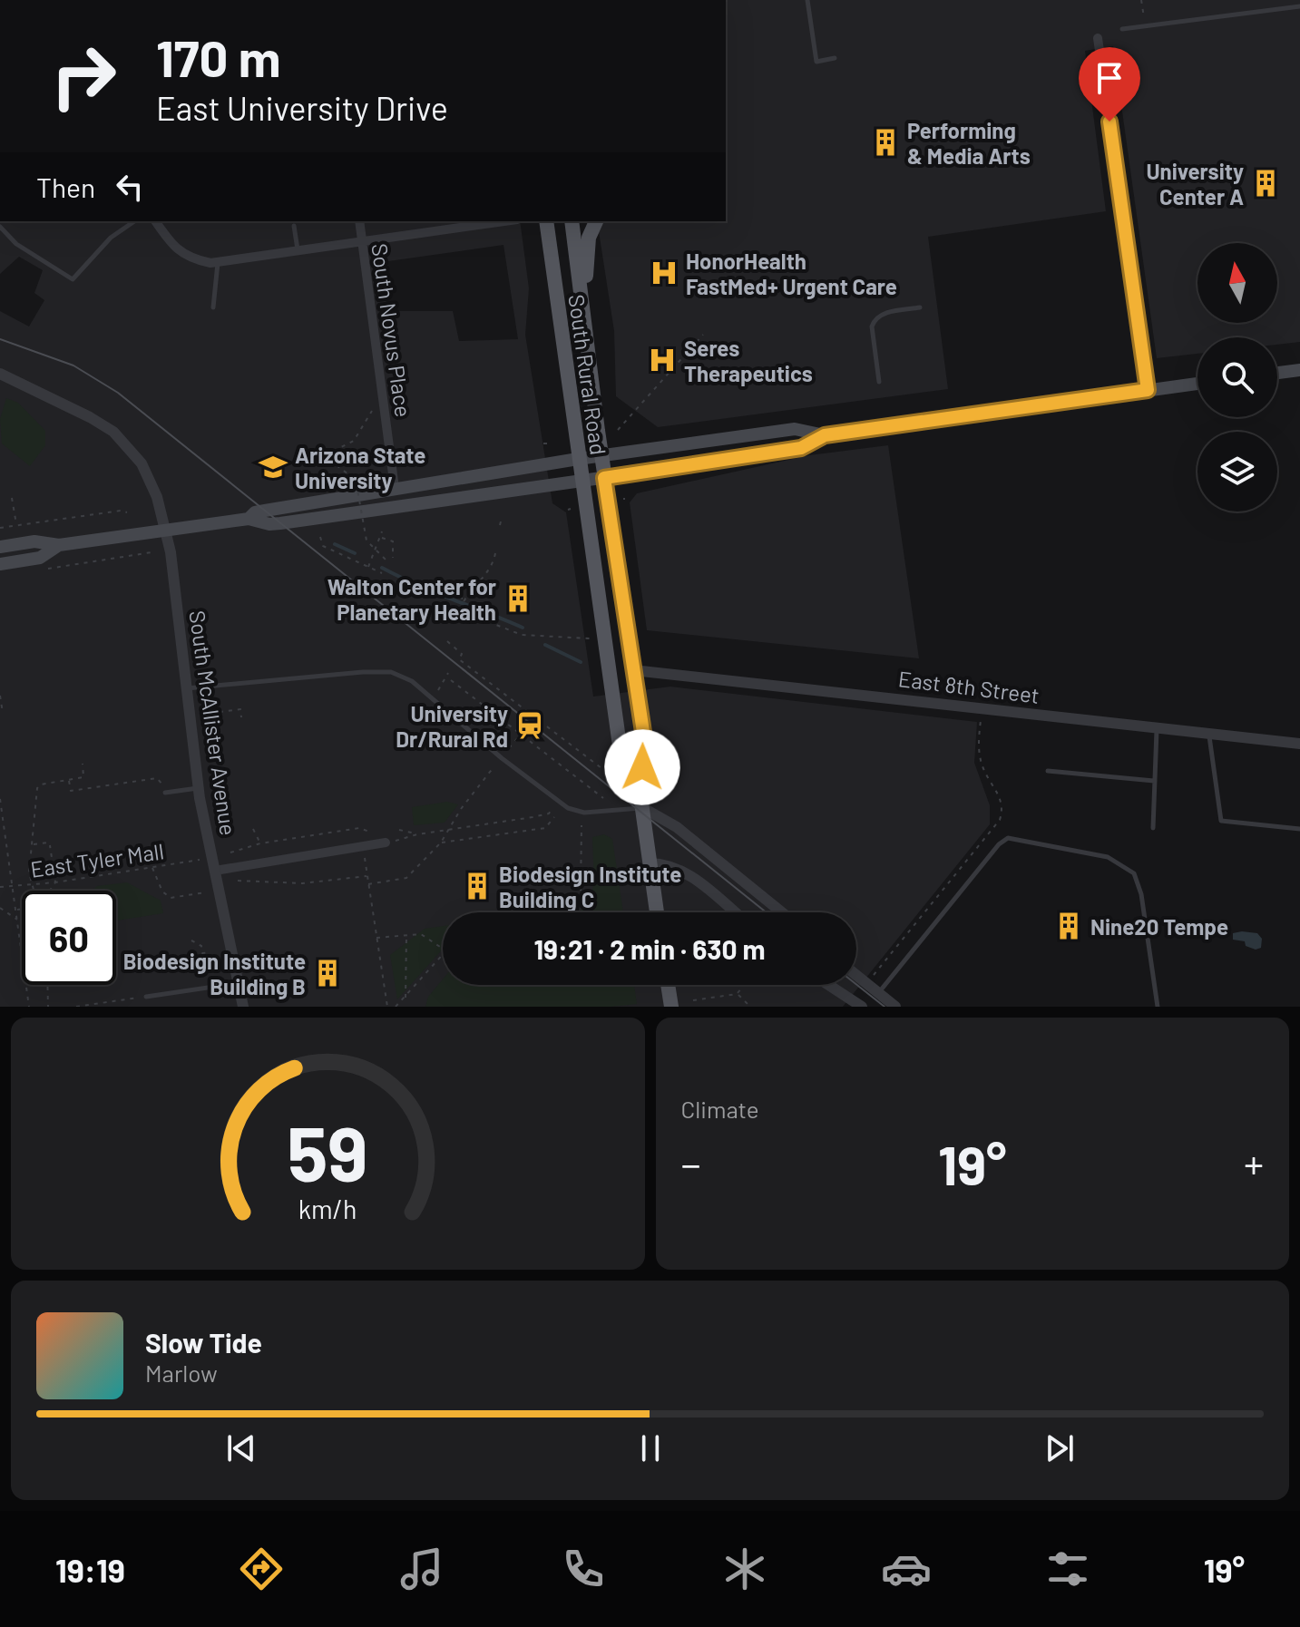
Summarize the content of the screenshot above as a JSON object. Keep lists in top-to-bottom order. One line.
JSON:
{"streets":{"main road":["South Rural Road"],"street":["South Novus Place","East 8th Street","South McAllister Avenue"],"path":["East Tyler Mall"]},"crossings":[["South Rural Road","East 8th Street"]],"places":{"building":["Performing & Media Arts","University Center A","Walton Center for Planetary Health","Biodesign Institute Building C","Nine20 Tempe","Biodesign Institute Building B"],"hospital":["HonorHealth FastMed+ Urgent Care","Seres Therapeutics"],"school or university":["Arizona State University"],"station":["University Dr/Rural Rd"]},"north":"top","page":{"turn":["170 m","East University Drive"],"then":"Then","limit":"60","trip":"19:21 · 2 min · 630 m","tile":"Climate","heat":["−","19°","+"],"song":["Slow Tide","Marlow"],"tabs":["19:19","19°"],"gauge":["59","km/h"]}}
